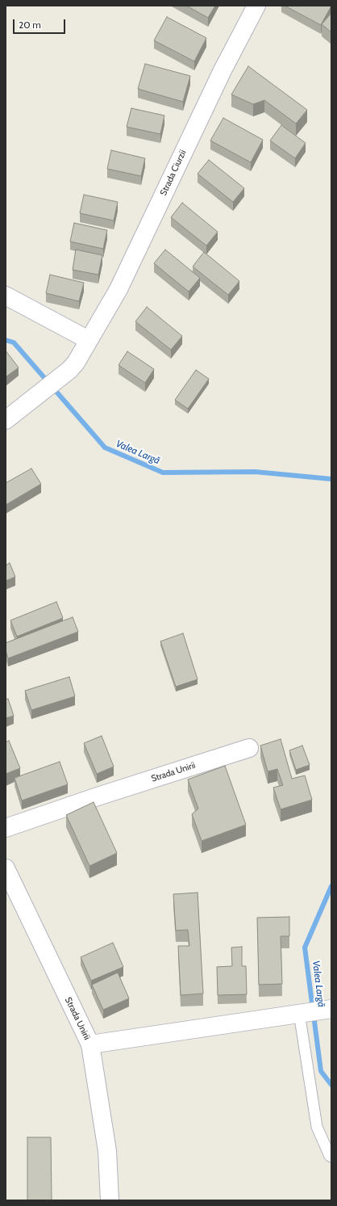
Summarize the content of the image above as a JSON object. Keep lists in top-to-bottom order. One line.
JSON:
{"streets":{"street":["Strada Ciurzii","Strada Unirii"]},"water":["Valea Largă"],"scale_bar":"20 m"}
